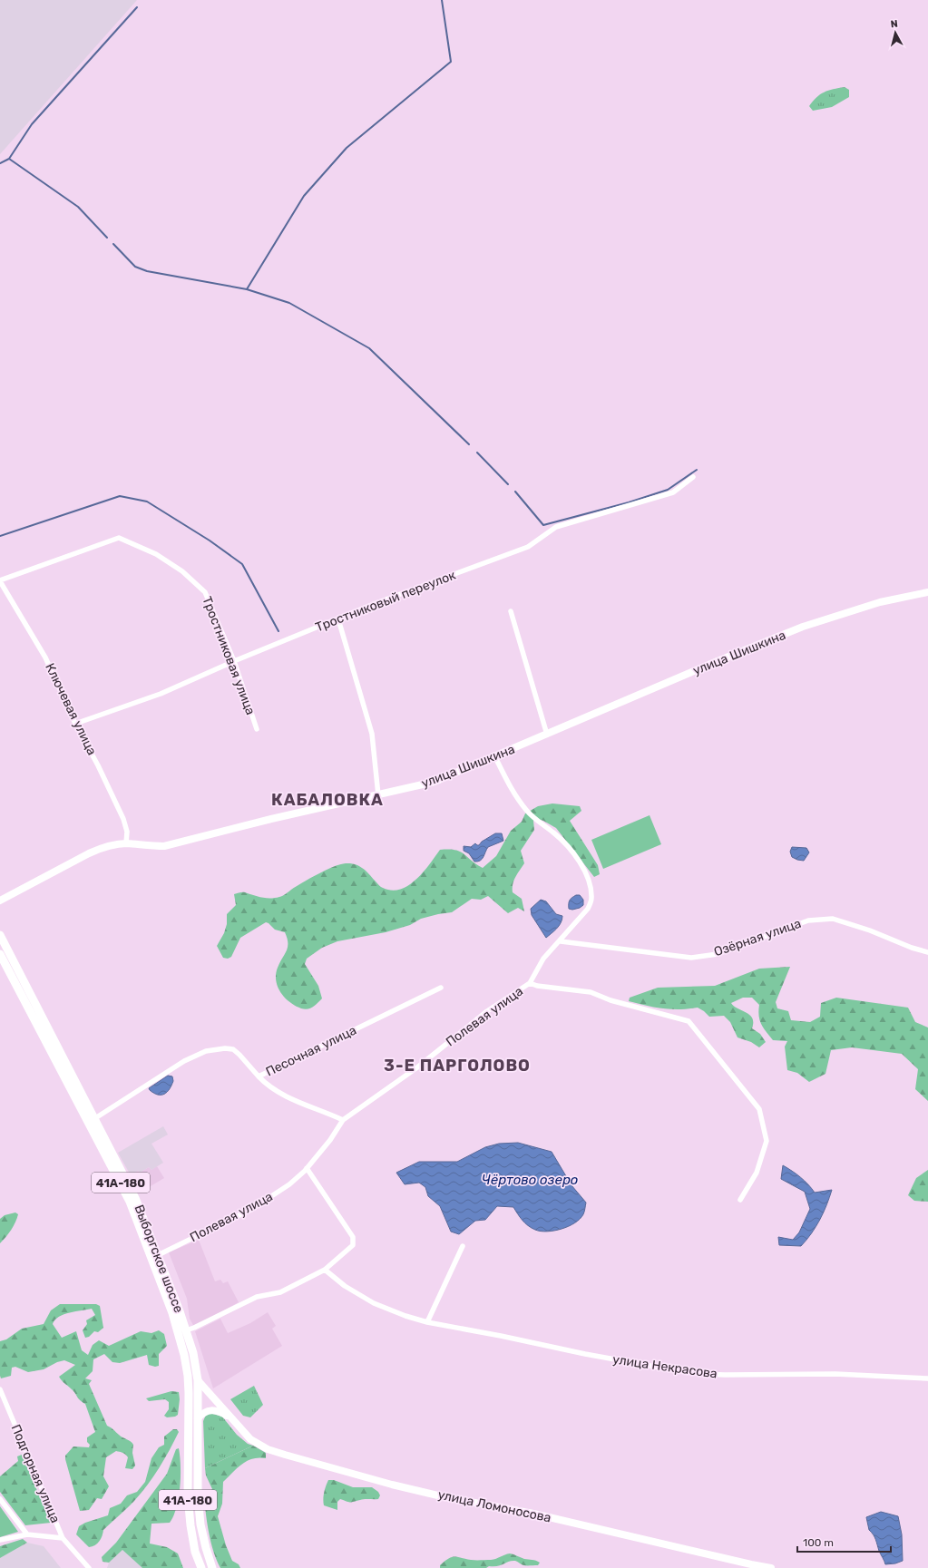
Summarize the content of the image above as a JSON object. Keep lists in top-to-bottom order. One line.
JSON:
{"streets":{"main road":["41А-180","Выборгское шоссе"],"street":["Тростниковый переулок","улица Шишкина","Тростниковая улица","Ключевая улица","Озёрная улица","Полевая улица","Песочная улица","улица Некрасова","Подгорная улица","улица Ломоносова"]},"crossings":[["Тростниковый переулок","Тростниковая улица"],["Тростниковый переулок","Ключевая улица"],["улица Шишкина","Ключевая улица"],["Тростниковая улица","Ключевая улица"],["Полевая улица","Выборгское шоссе"],["Песочная улица","Выборгское шоссе"],["Выборгское шоссе","улица Ломоносова"]],"districts":["КАБАЛОВКА","3-Е ПАРГОЛОВО"],"water":["Чёртово озеро"],"scale_bar":"100 m","north":"top"}
